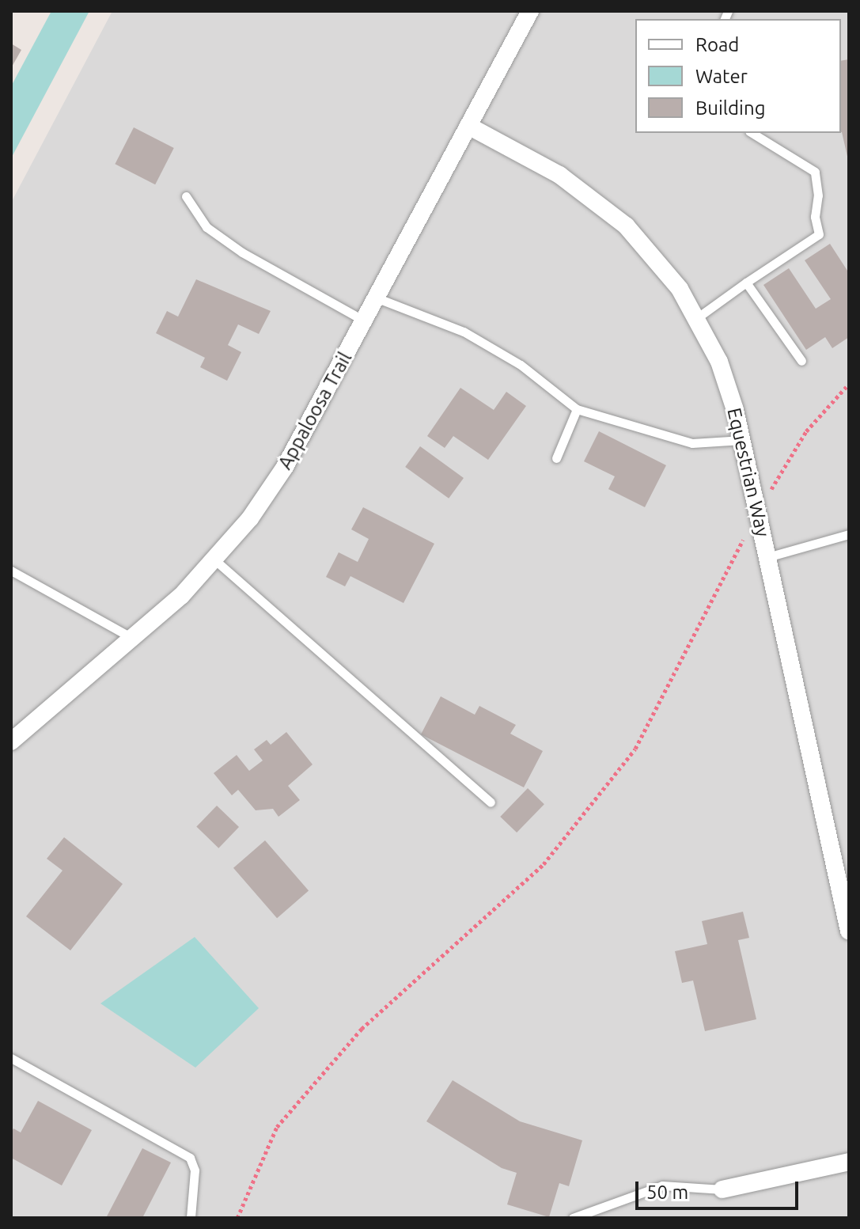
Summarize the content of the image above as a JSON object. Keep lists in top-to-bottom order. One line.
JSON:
{"streets":{"street":["Appaloosa Trail","Equestrian Way"]},"crossings":[["Appaloosa Trail","Equestrian Way"]],"legend":["Road","Water","Building"],"scale_bar":"50 m"}
